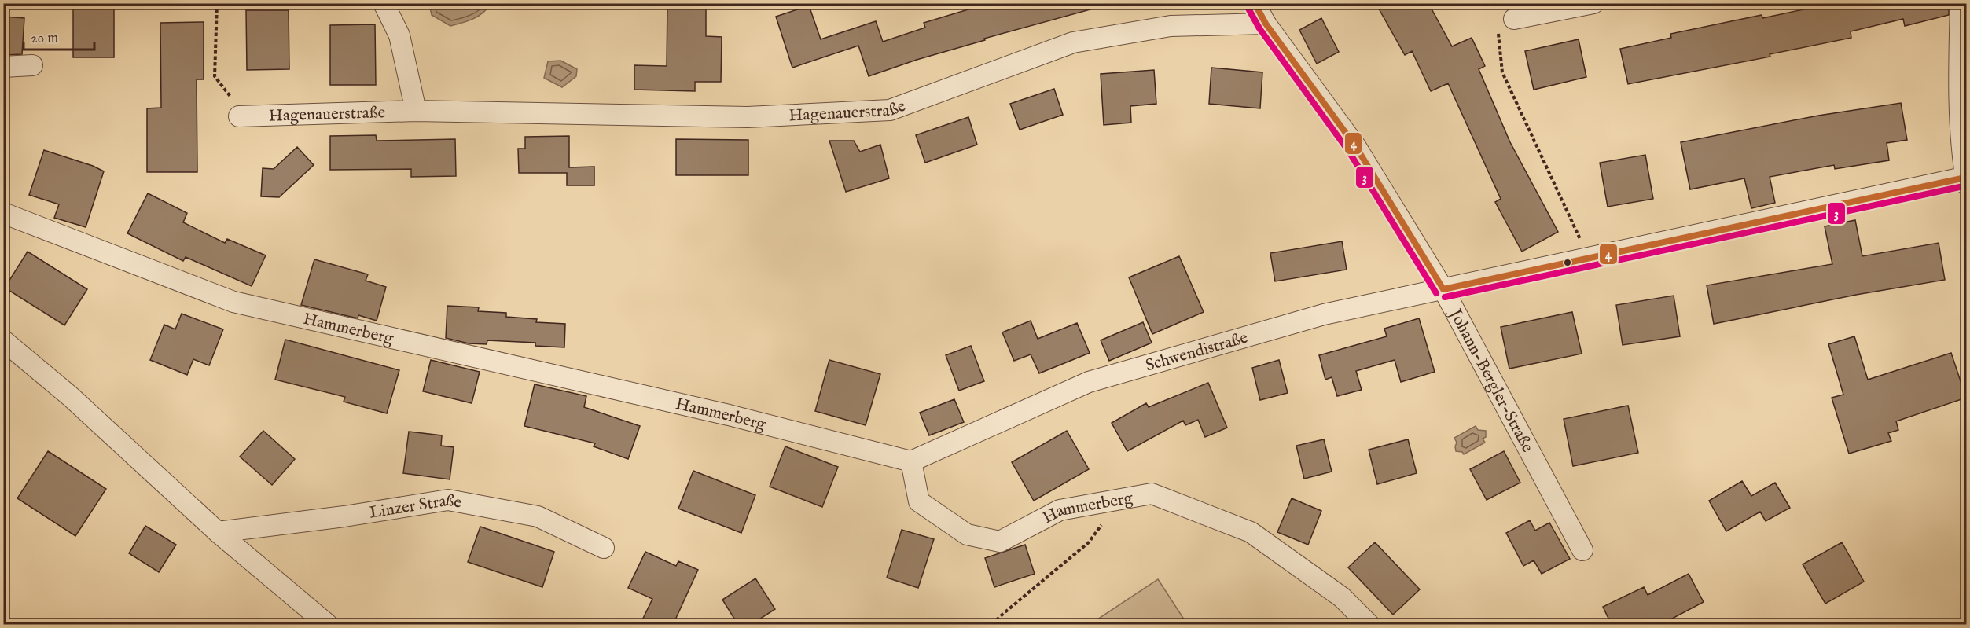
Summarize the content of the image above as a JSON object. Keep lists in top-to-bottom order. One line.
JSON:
{"streets":{"street":["Hagenauerstraße","Hammerberg","Schwendistraße","Johann-Bergler-Straße","Linzer Straße"]},"crossings":[["Hagenauerstraße","Johann-Bergler-Straße"],["Hammerberg","Schwendistraße"],["Schwendistraße","Johann-Bergler-Straße"]],"lines":["transit line 4","transit line 3"],"scale_bar":"20 m"}
